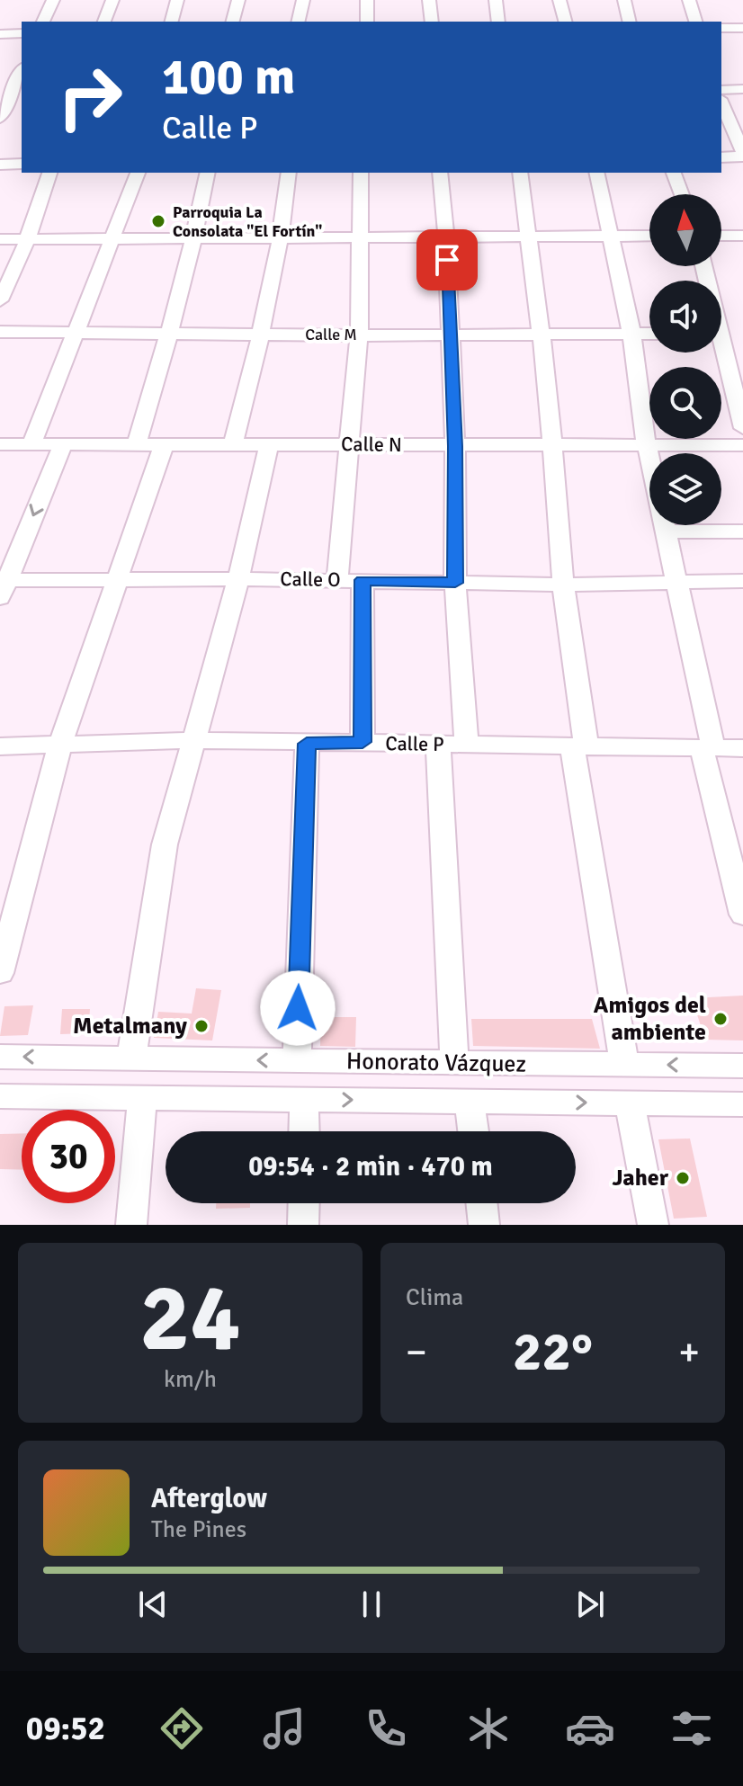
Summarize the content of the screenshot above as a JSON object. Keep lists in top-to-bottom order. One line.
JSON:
{"streets":{"street":["Calle M","Calle N","Calle O","Calle P","Honorato Vázquez"]},"places":["Parroquia La Consolata \"El Fortín\"","Amigos del ambiente","Metalmany","Jaher"],"north":"top","page":{"turn":["100 m","Calle P"],"limit":"30","trip":"09:54 · 2 min · 470 m","tile":[["24","km/h"],"Clima"],"heat":["−","22°","+"],"song":["Afterglow","The Pines"],"tabs":"09:52"}}
